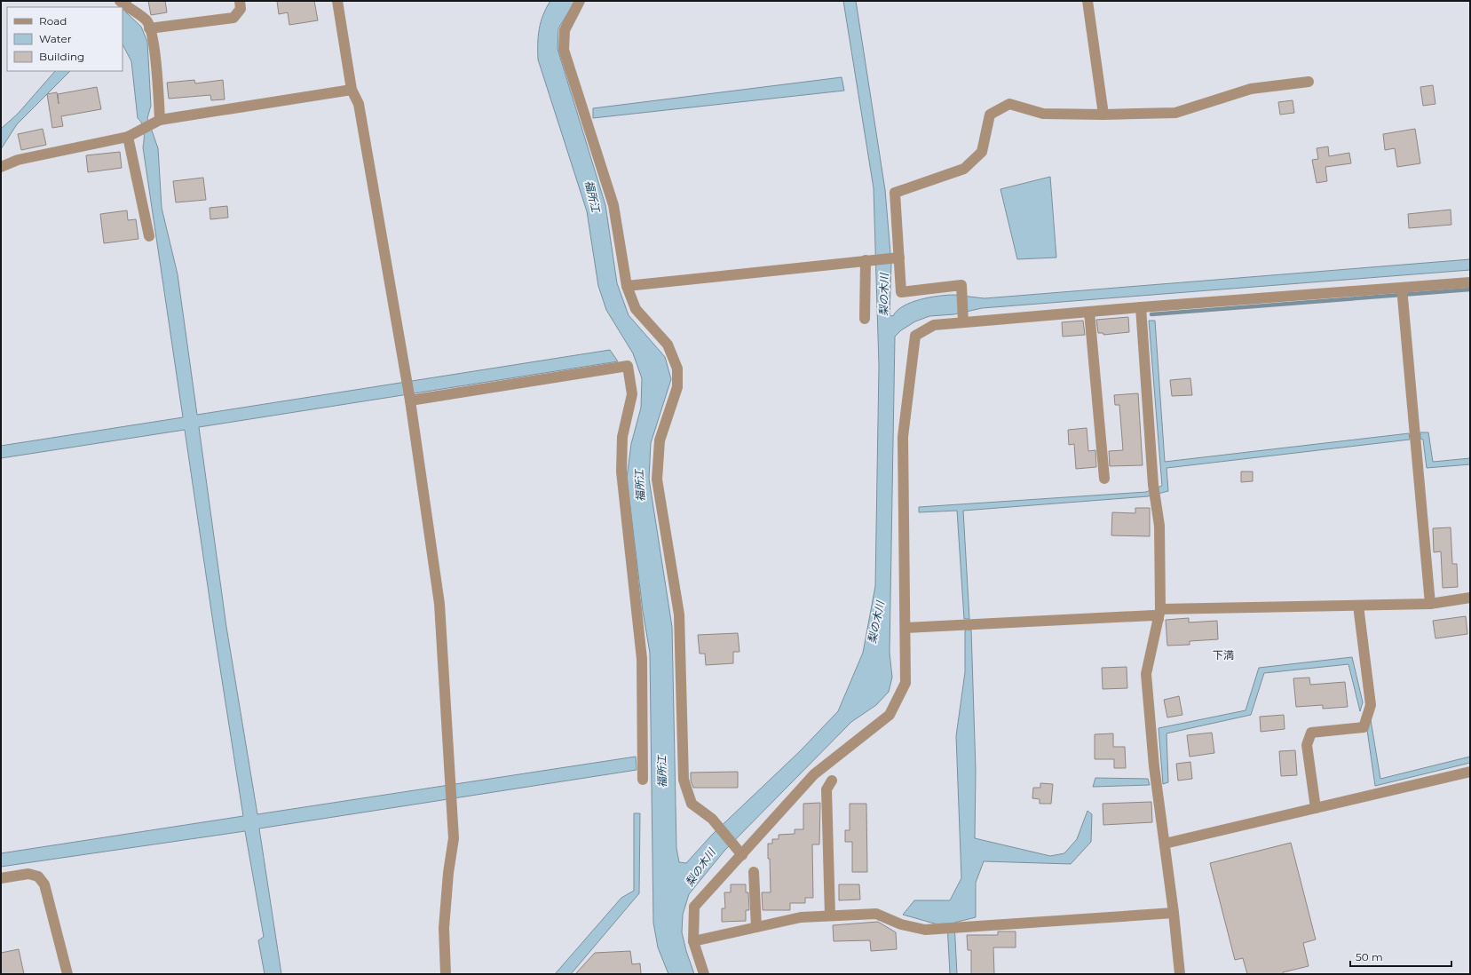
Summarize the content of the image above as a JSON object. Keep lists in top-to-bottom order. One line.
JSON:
{"districts":["下満"],"water":["福所江","梨の木川"],"legend":["Road","Water","Building"],"scale_bar":"50 m"}
